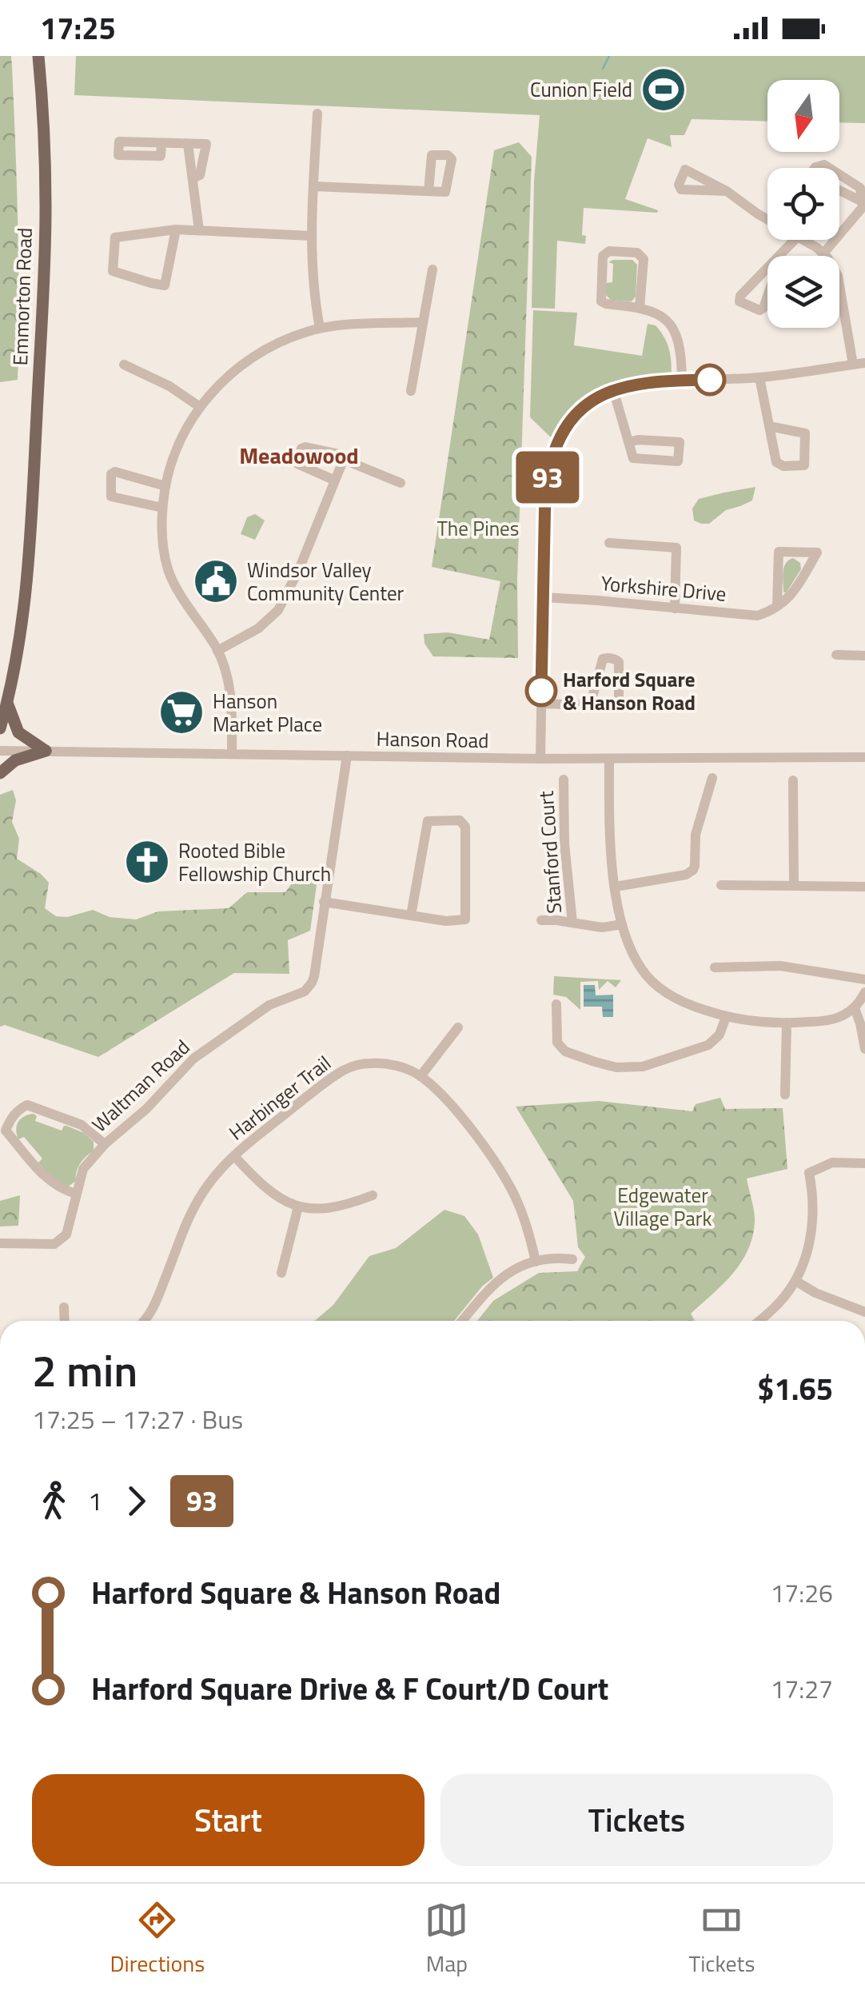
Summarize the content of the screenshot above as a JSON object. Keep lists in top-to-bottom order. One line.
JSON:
{"streets":{"main road":["Emmorton Road"],"street":["Yorkshire Drive","Hanson Road","Stanford Court","Waltman Road","Harbinger Trail"]},"crossings":[["Hanson Road","Waltman Road"]],"districts":["Meadowood"],"parks":["The Pines","Edgewater Village Park"],"places":{"sports":["Cunion Field"],"public building":["Windsor Valley Community Center"],"other":["Harford Square & Hanson Road"],"supermarket":["Hanson Market Place"],"church":["Rooted Bible Fellowship Church"]},"lines":["bus line 93"],"north":"bottom","page":{"status":"17:25","on_map":"93","heading":["2 min","17:25 – 17:27 · Bus","$1.65"],"legs":["1","93"],"list":[{"name":"Harford Square & Hanson Road","value":"17:26"},{"name":"Harford Square Drive & F Court/D Court","value":"17:27"}],"buttons":["Start","Tickets"],"tabs":["Directions","Map","Tickets"]}}
